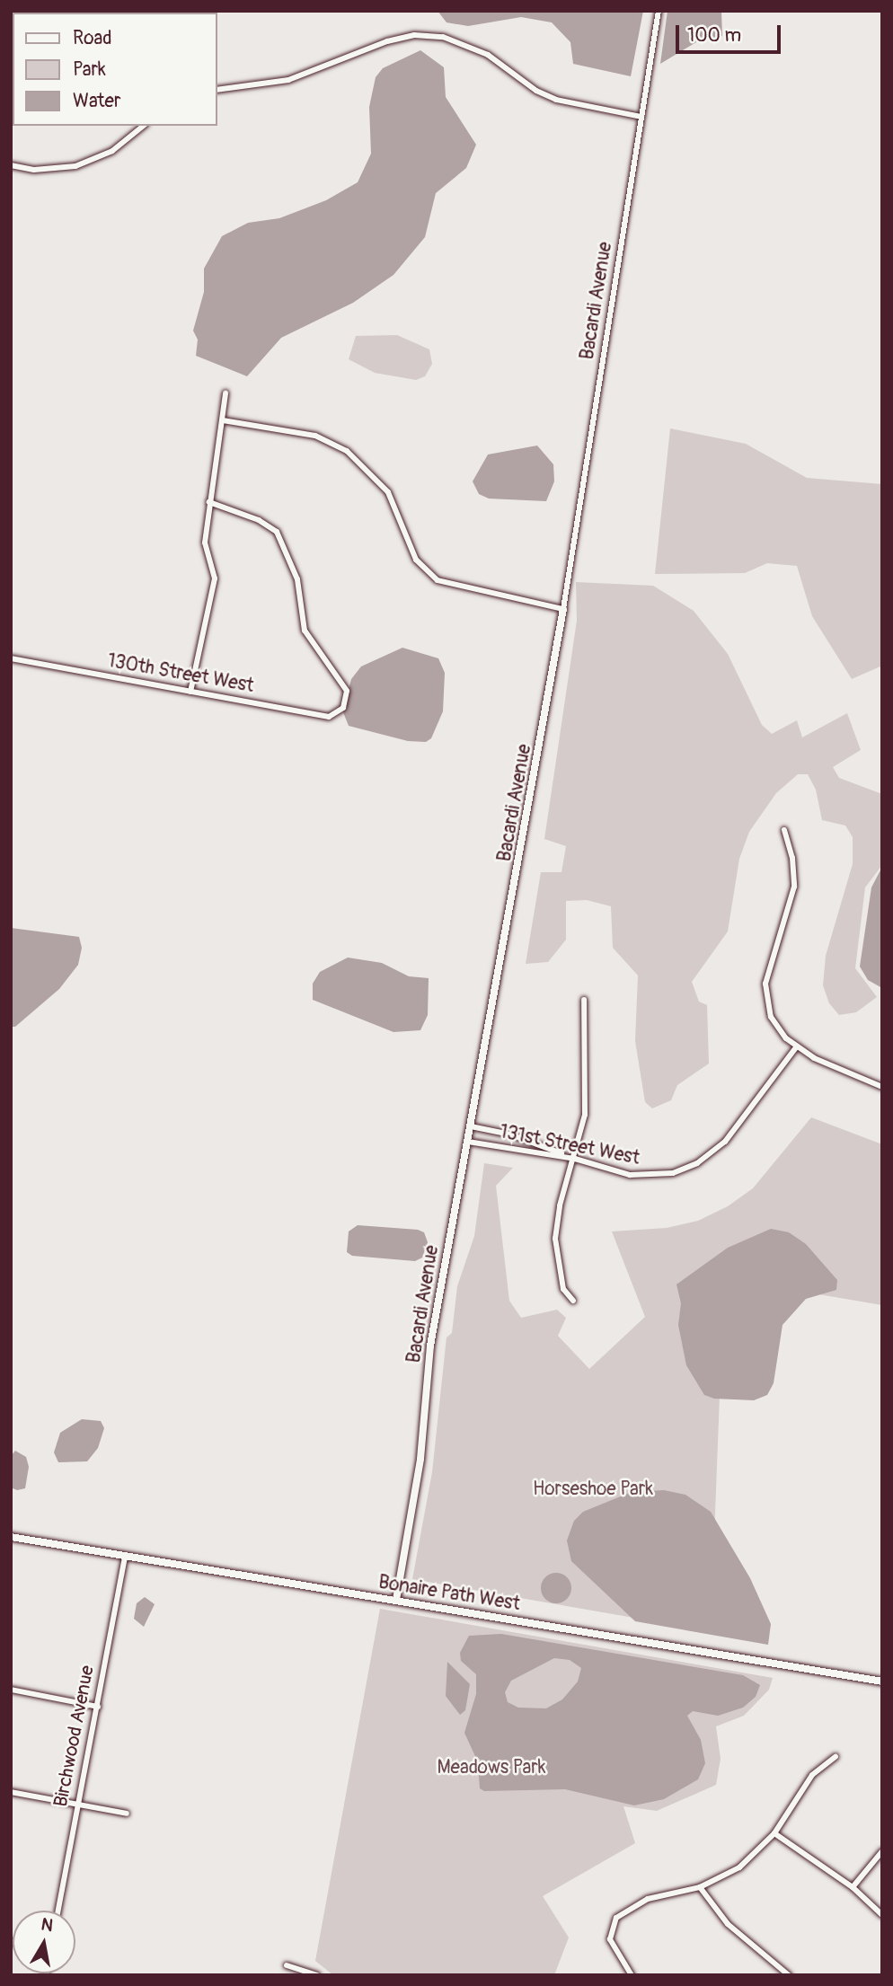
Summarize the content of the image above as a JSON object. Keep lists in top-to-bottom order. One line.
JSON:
{"streets":{"street":["Bacardi Avenue","130th Street West","131st Street West","Bonaire Path West","Birchwood Avenue"]},"crossings":[["Bacardi Avenue","131st Street West"],["Bacardi Avenue","Bonaire Path West"],["Bonaire Path West","Birchwood Avenue"]],"parks":["Horseshoe Park","Meadows Park"],"legend":["Road","Park","Water"],"scale_bar":"100 m","north":"top"}
